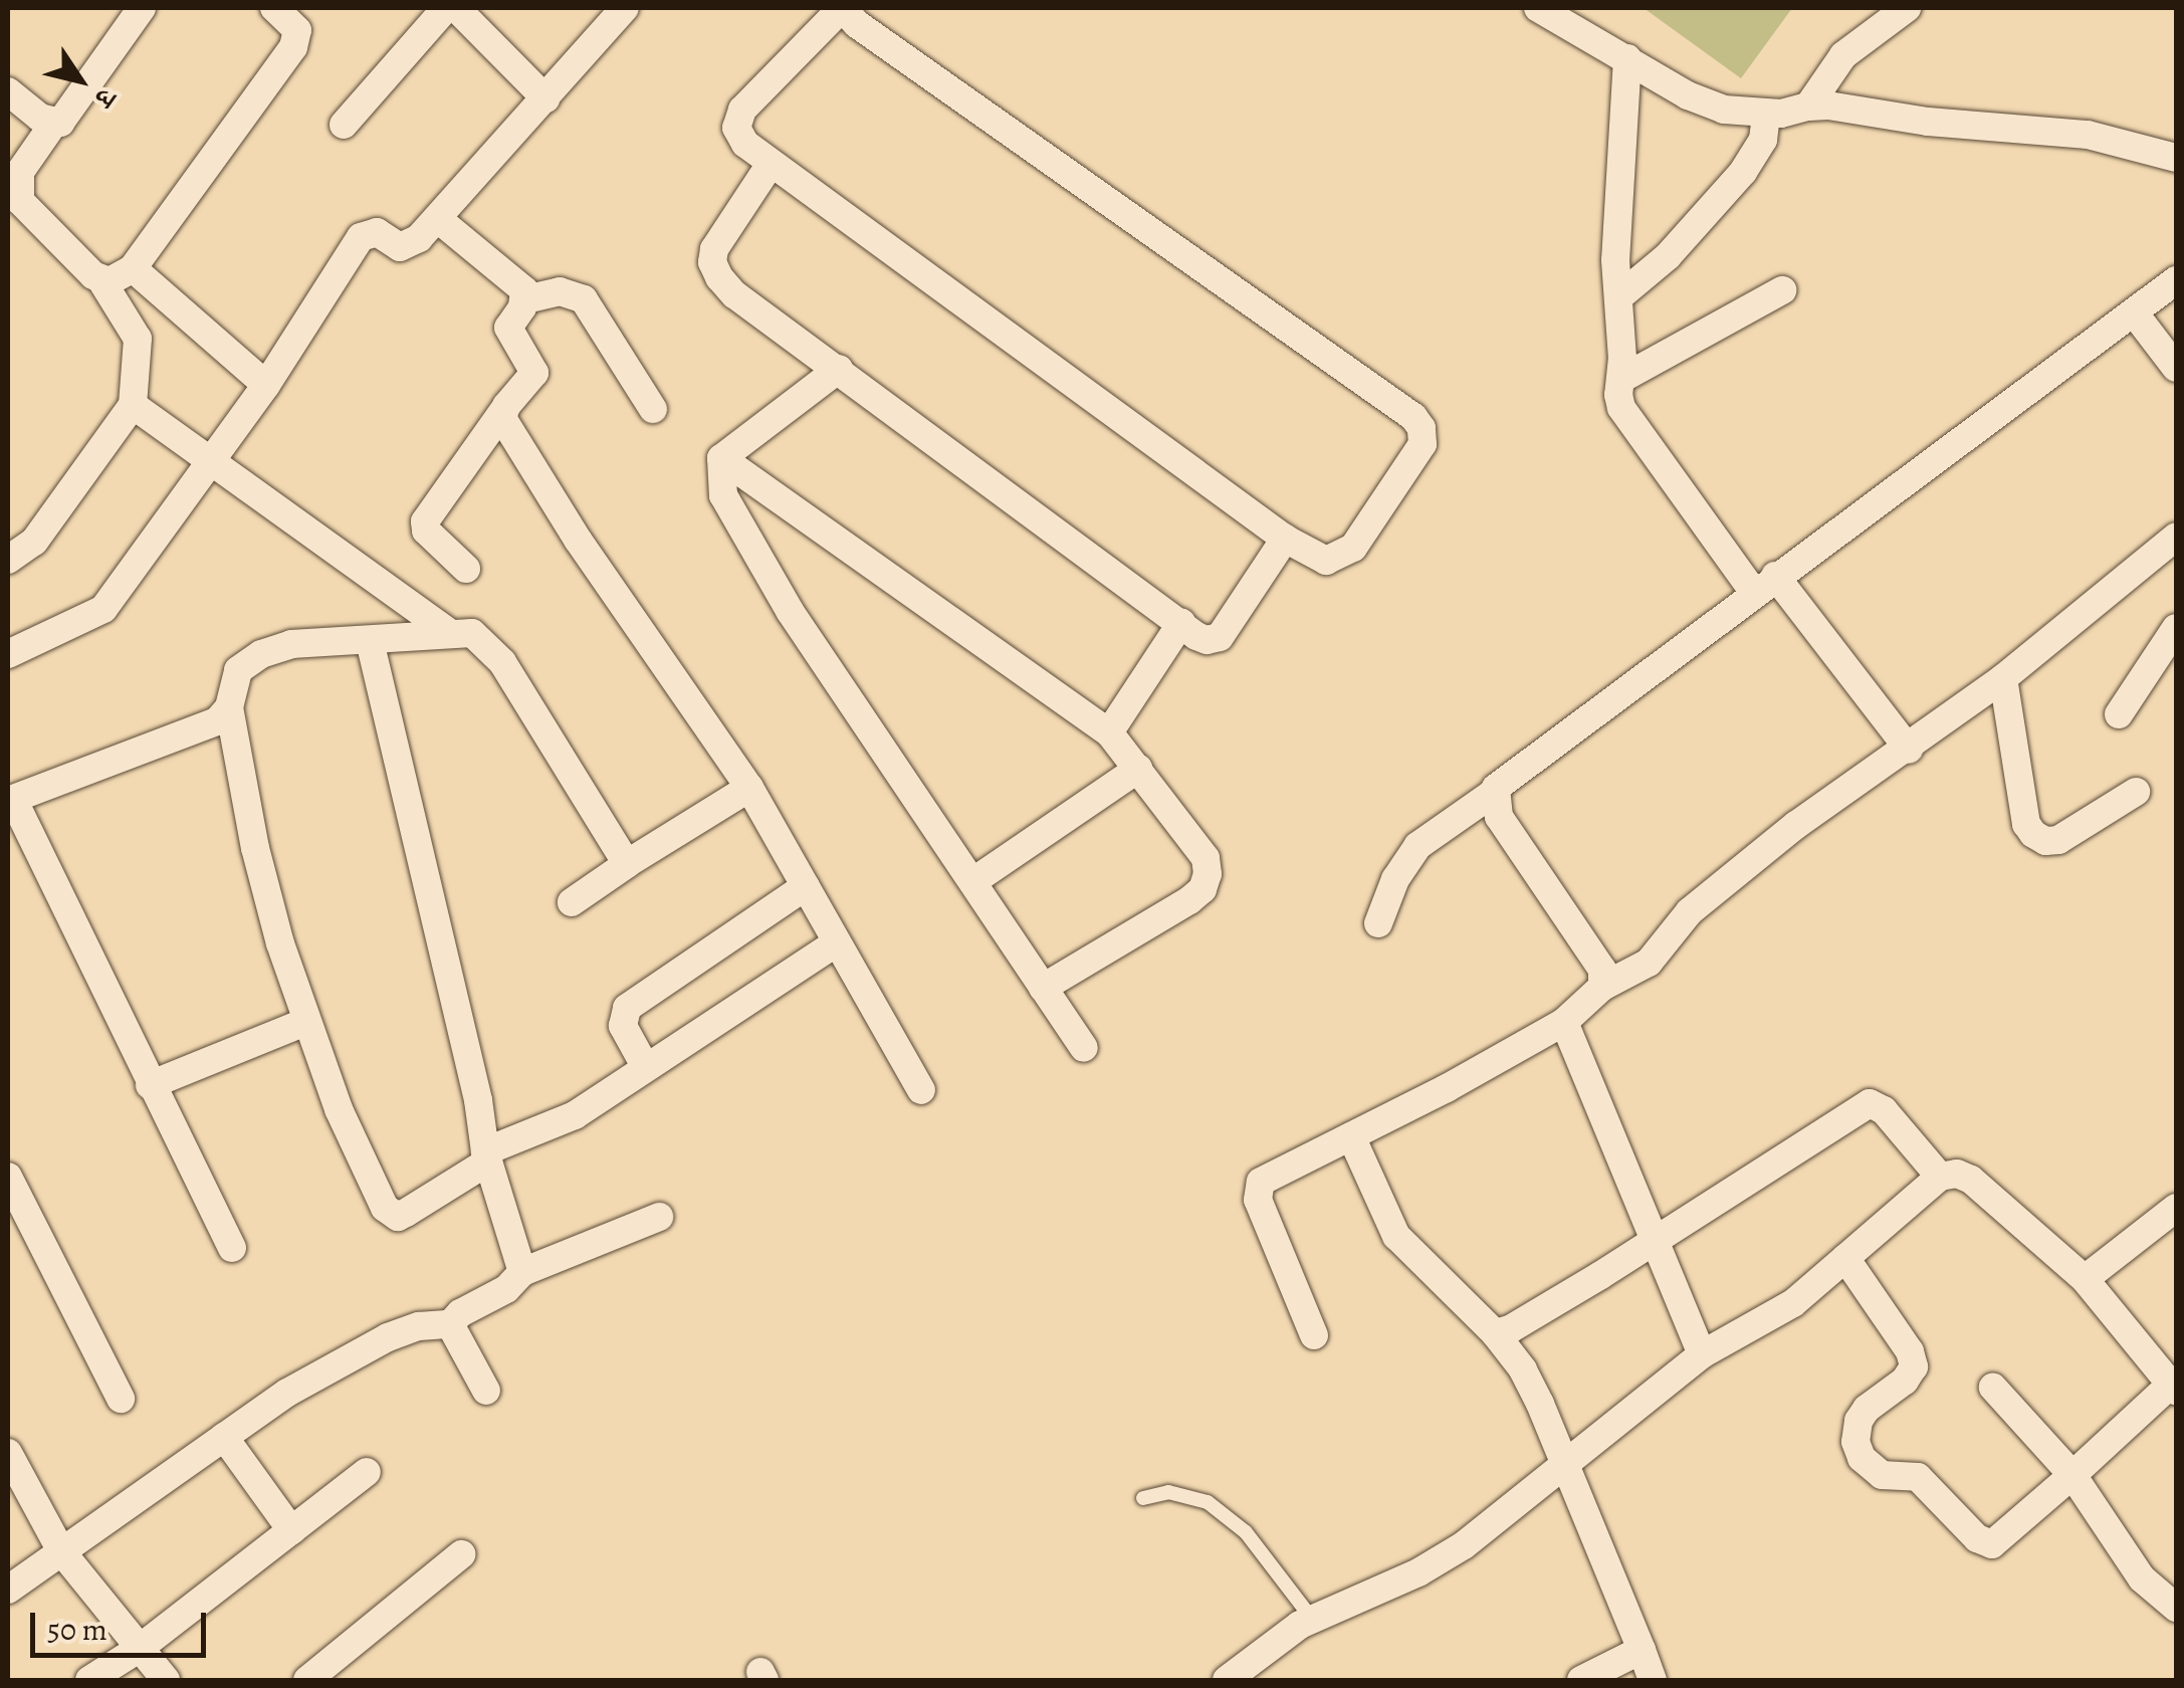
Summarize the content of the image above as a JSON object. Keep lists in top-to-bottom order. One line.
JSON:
{"scale_bar":"50 m","north":"bottom right"}
